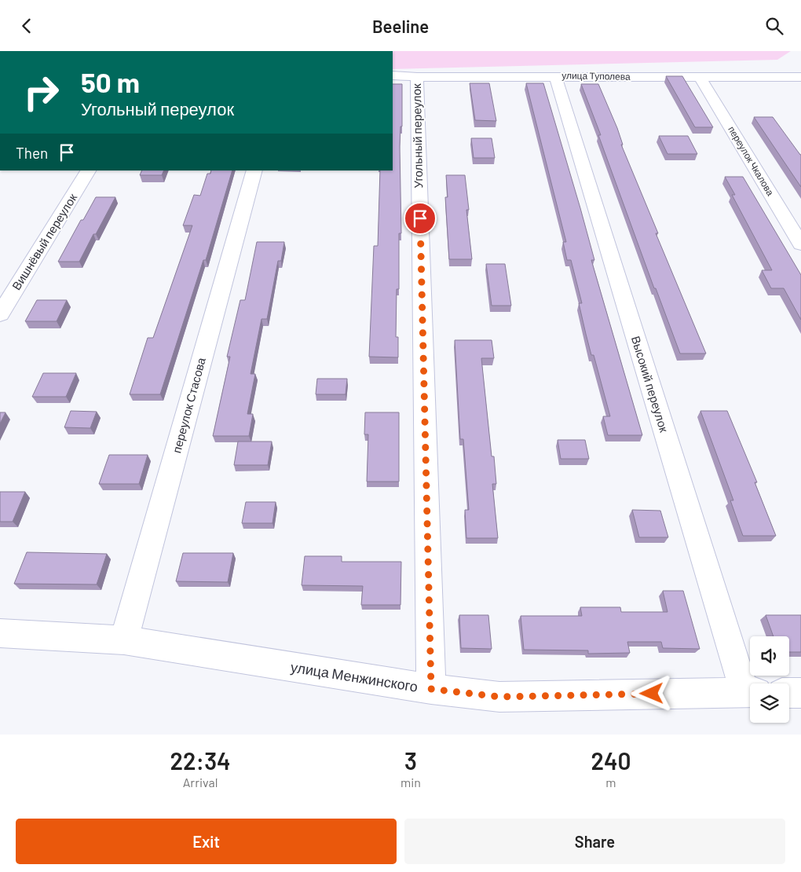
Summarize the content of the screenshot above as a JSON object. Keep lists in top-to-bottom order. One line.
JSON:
{"streets":{"street":["улица Туполева","Угольный переулок","переулок Чкалова","Вишнёвый переулок","Высокий переулок","переулок Стасова","улица Менжинского"]},"crossings":[["улица Туполева","Угольный переулок"],["улица Туполева","переулок Чкалова"],["улица Туполева","Высокий переулок"],["Угольный переулок","улица Менжинского"],["переулок Стасова","улица Менжинского"]],"page":{"header":"Beeline","turn":["50 m","Угольный переулок"],"then":"Then","eta":["22:34","Arrival","3","min","240","m"],"buttons":["Exit","Share"]}}
